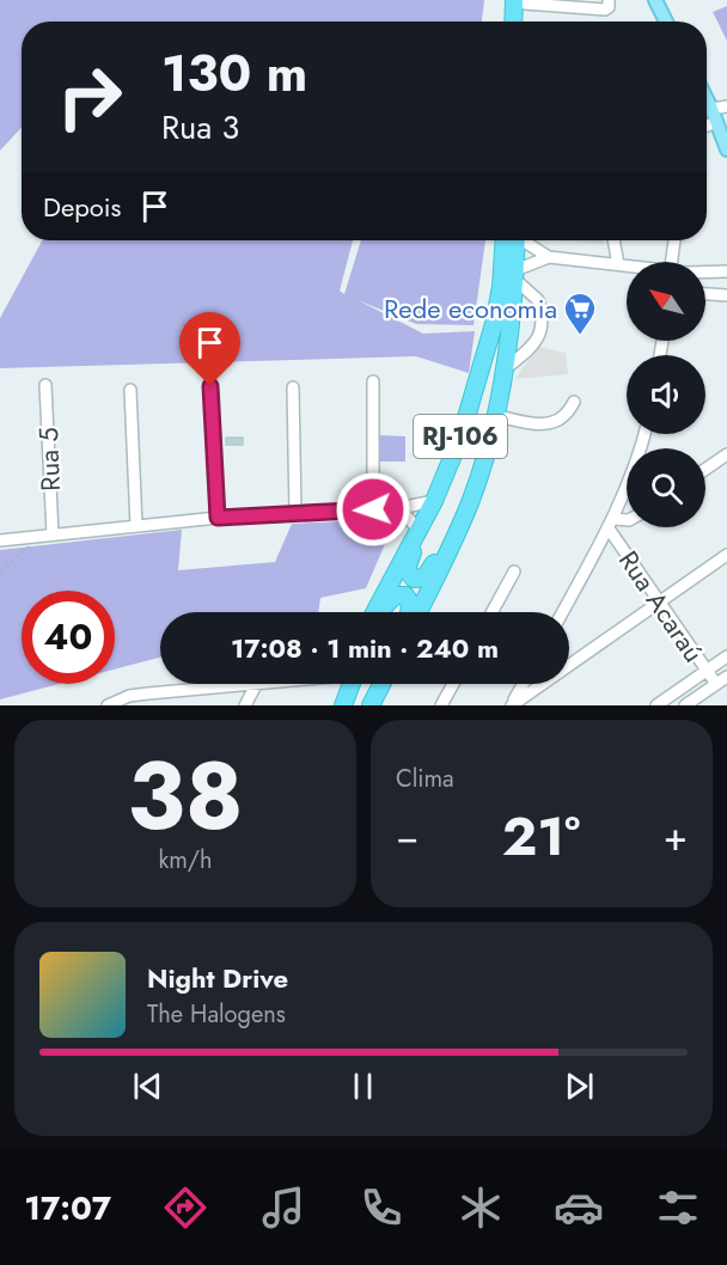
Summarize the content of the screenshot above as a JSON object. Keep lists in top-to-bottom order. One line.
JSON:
{"streets":{"highway":["RJ-106"],"street":["Rua 5","Rua Acaraú"]},"places":{"supermarket":["Rede economia"]},"north":"top left","page":{"turn":["130 m","Rua 3"],"then":"Depois","limit":"40","trip":"17:08 · 1 min · 240 m","tile":[["38","km/h"],"Clima"],"heat":["−","21°","+"],"song":["Night Drive","The Halogens"],"tabs":"17:07"}}
